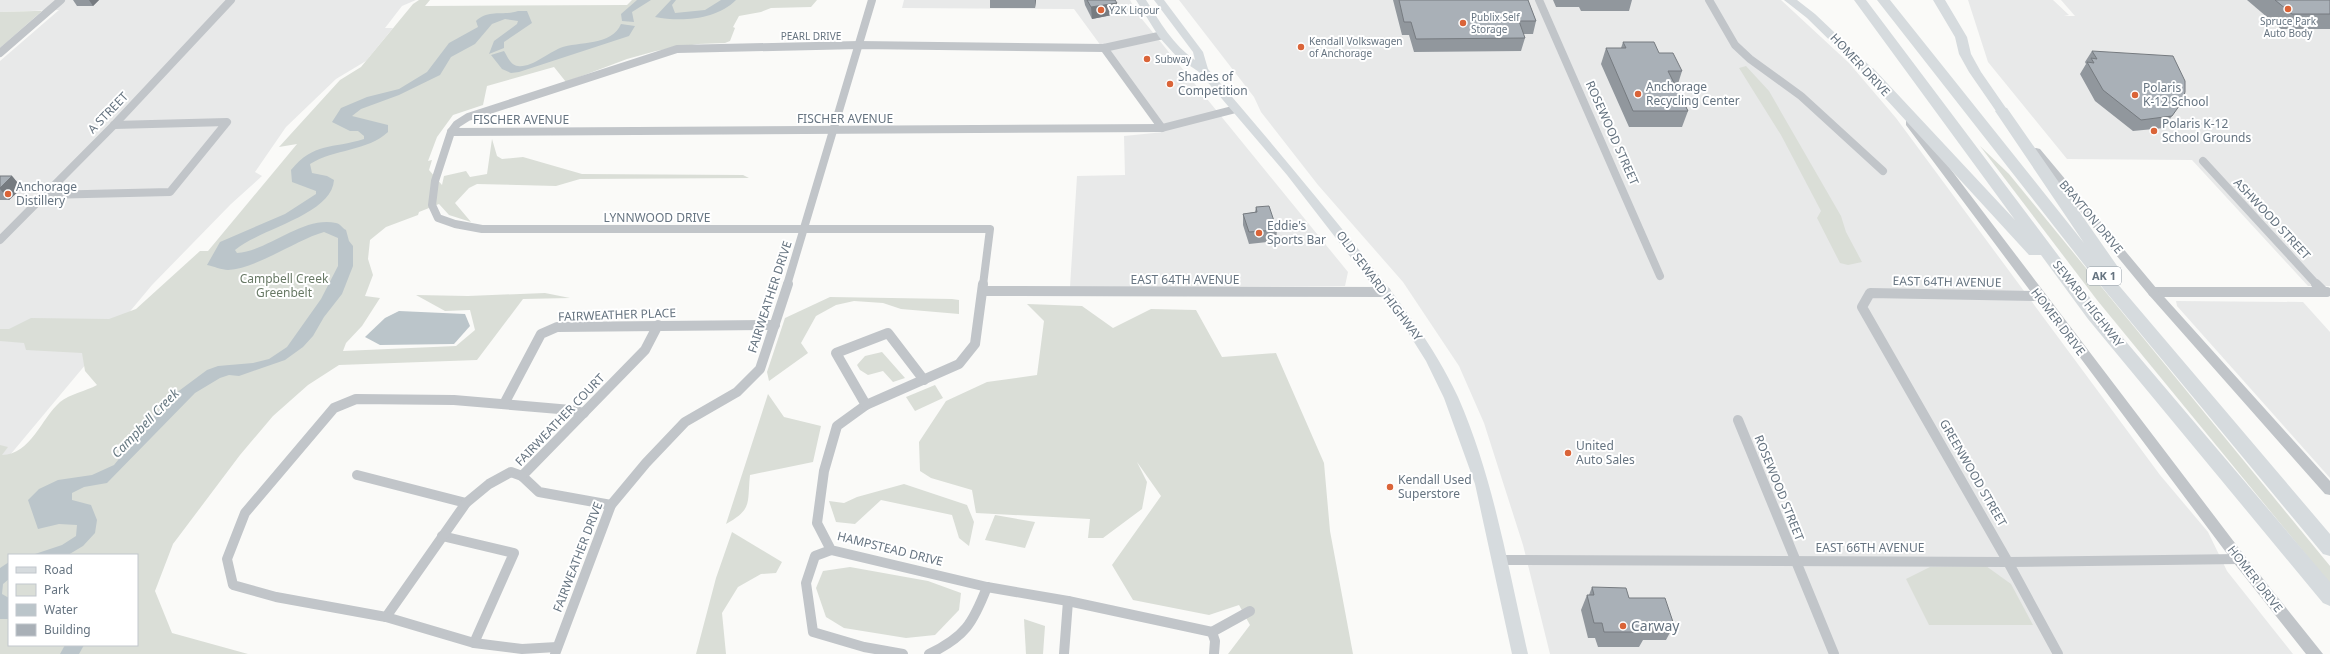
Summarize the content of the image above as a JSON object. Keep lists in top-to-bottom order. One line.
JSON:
{"streets":{"highway":["AK 1","SEWARD HIGHWAY"],"main road":["HOMER DRIVE","BRAYTON DRIVE","OLD SEWARD HIGHWAY"],"street":["PEARL DRIVE","A STREET","FISCHER AVENUE","ROSEWOOD STREET","LYNNWOOD DRIVE","ASHWOOD STREET","EAST 64TH AVENUE","FAIRWEATHER DRIVE","FAIRWEATHER PLACE","FAIRWEATHER COURT","GREENWOOD STREET","EAST 66TH AVENUE","HAMPSTEAD DRIVE"]},"crossings":[["PEARL DRIVE","LYNNWOOD DRIVE"],["PEARL DRIVE","OLD SEWARD HIGHWAY"],["PEARL DRIVE","FAIRWEATHER DRIVE"],["HOMER DRIVE","EAST 64TH AVENUE"],["HOMER DRIVE","EAST 66TH AVENUE"],["FISCHER AVENUE","LYNNWOOD DRIVE"],["FISCHER AVENUE","OLD SEWARD HIGHWAY"],["FISCHER AVENUE","FAIRWEATHER DRIVE"],["ROSEWOOD STREET","EAST 66TH AVENUE"],["LYNNWOOD DRIVE","FAIRWEATHER DRIVE"],["LYNNWOOD DRIVE","HAMPSTEAD DRIVE"],["EAST 64TH AVENUE","OLD SEWARD HIGHWAY"],["EAST 64TH AVENUE","GREENWOOD STREET"],["EAST 64TH AVENUE","HAMPSTEAD DRIVE"],["OLD SEWARD HIGHWAY","EAST 66TH AVENUE"],["FAIRWEATHER DRIVE","FAIRWEATHER PLACE"],["FAIRWEATHER DRIVE","FAIRWEATHER COURT"],["FAIRWEATHER PLACE","FAIRWEATHER COURT"],["GREENWOOD STREET","EAST 66TH AVENUE"]],"water":["Campbell Creek"],"parks":["Campbell Creek Greenbelt"],"places":["Spruce Park Auto Body","Y2K Liqour","Publix Self Storage","Kendall Volkswagen of Anchorage","Subway","Shades of Competition","Anchorage Recycling Center","Polaris K-12 School","Polaris K-12 School Grounds","Anchorage Distillery","Eddie's Sports Bar","United Auto Sales","Kendall Used Superstore","Carway"],"legend":["Road","Park","Water","Building"]}
